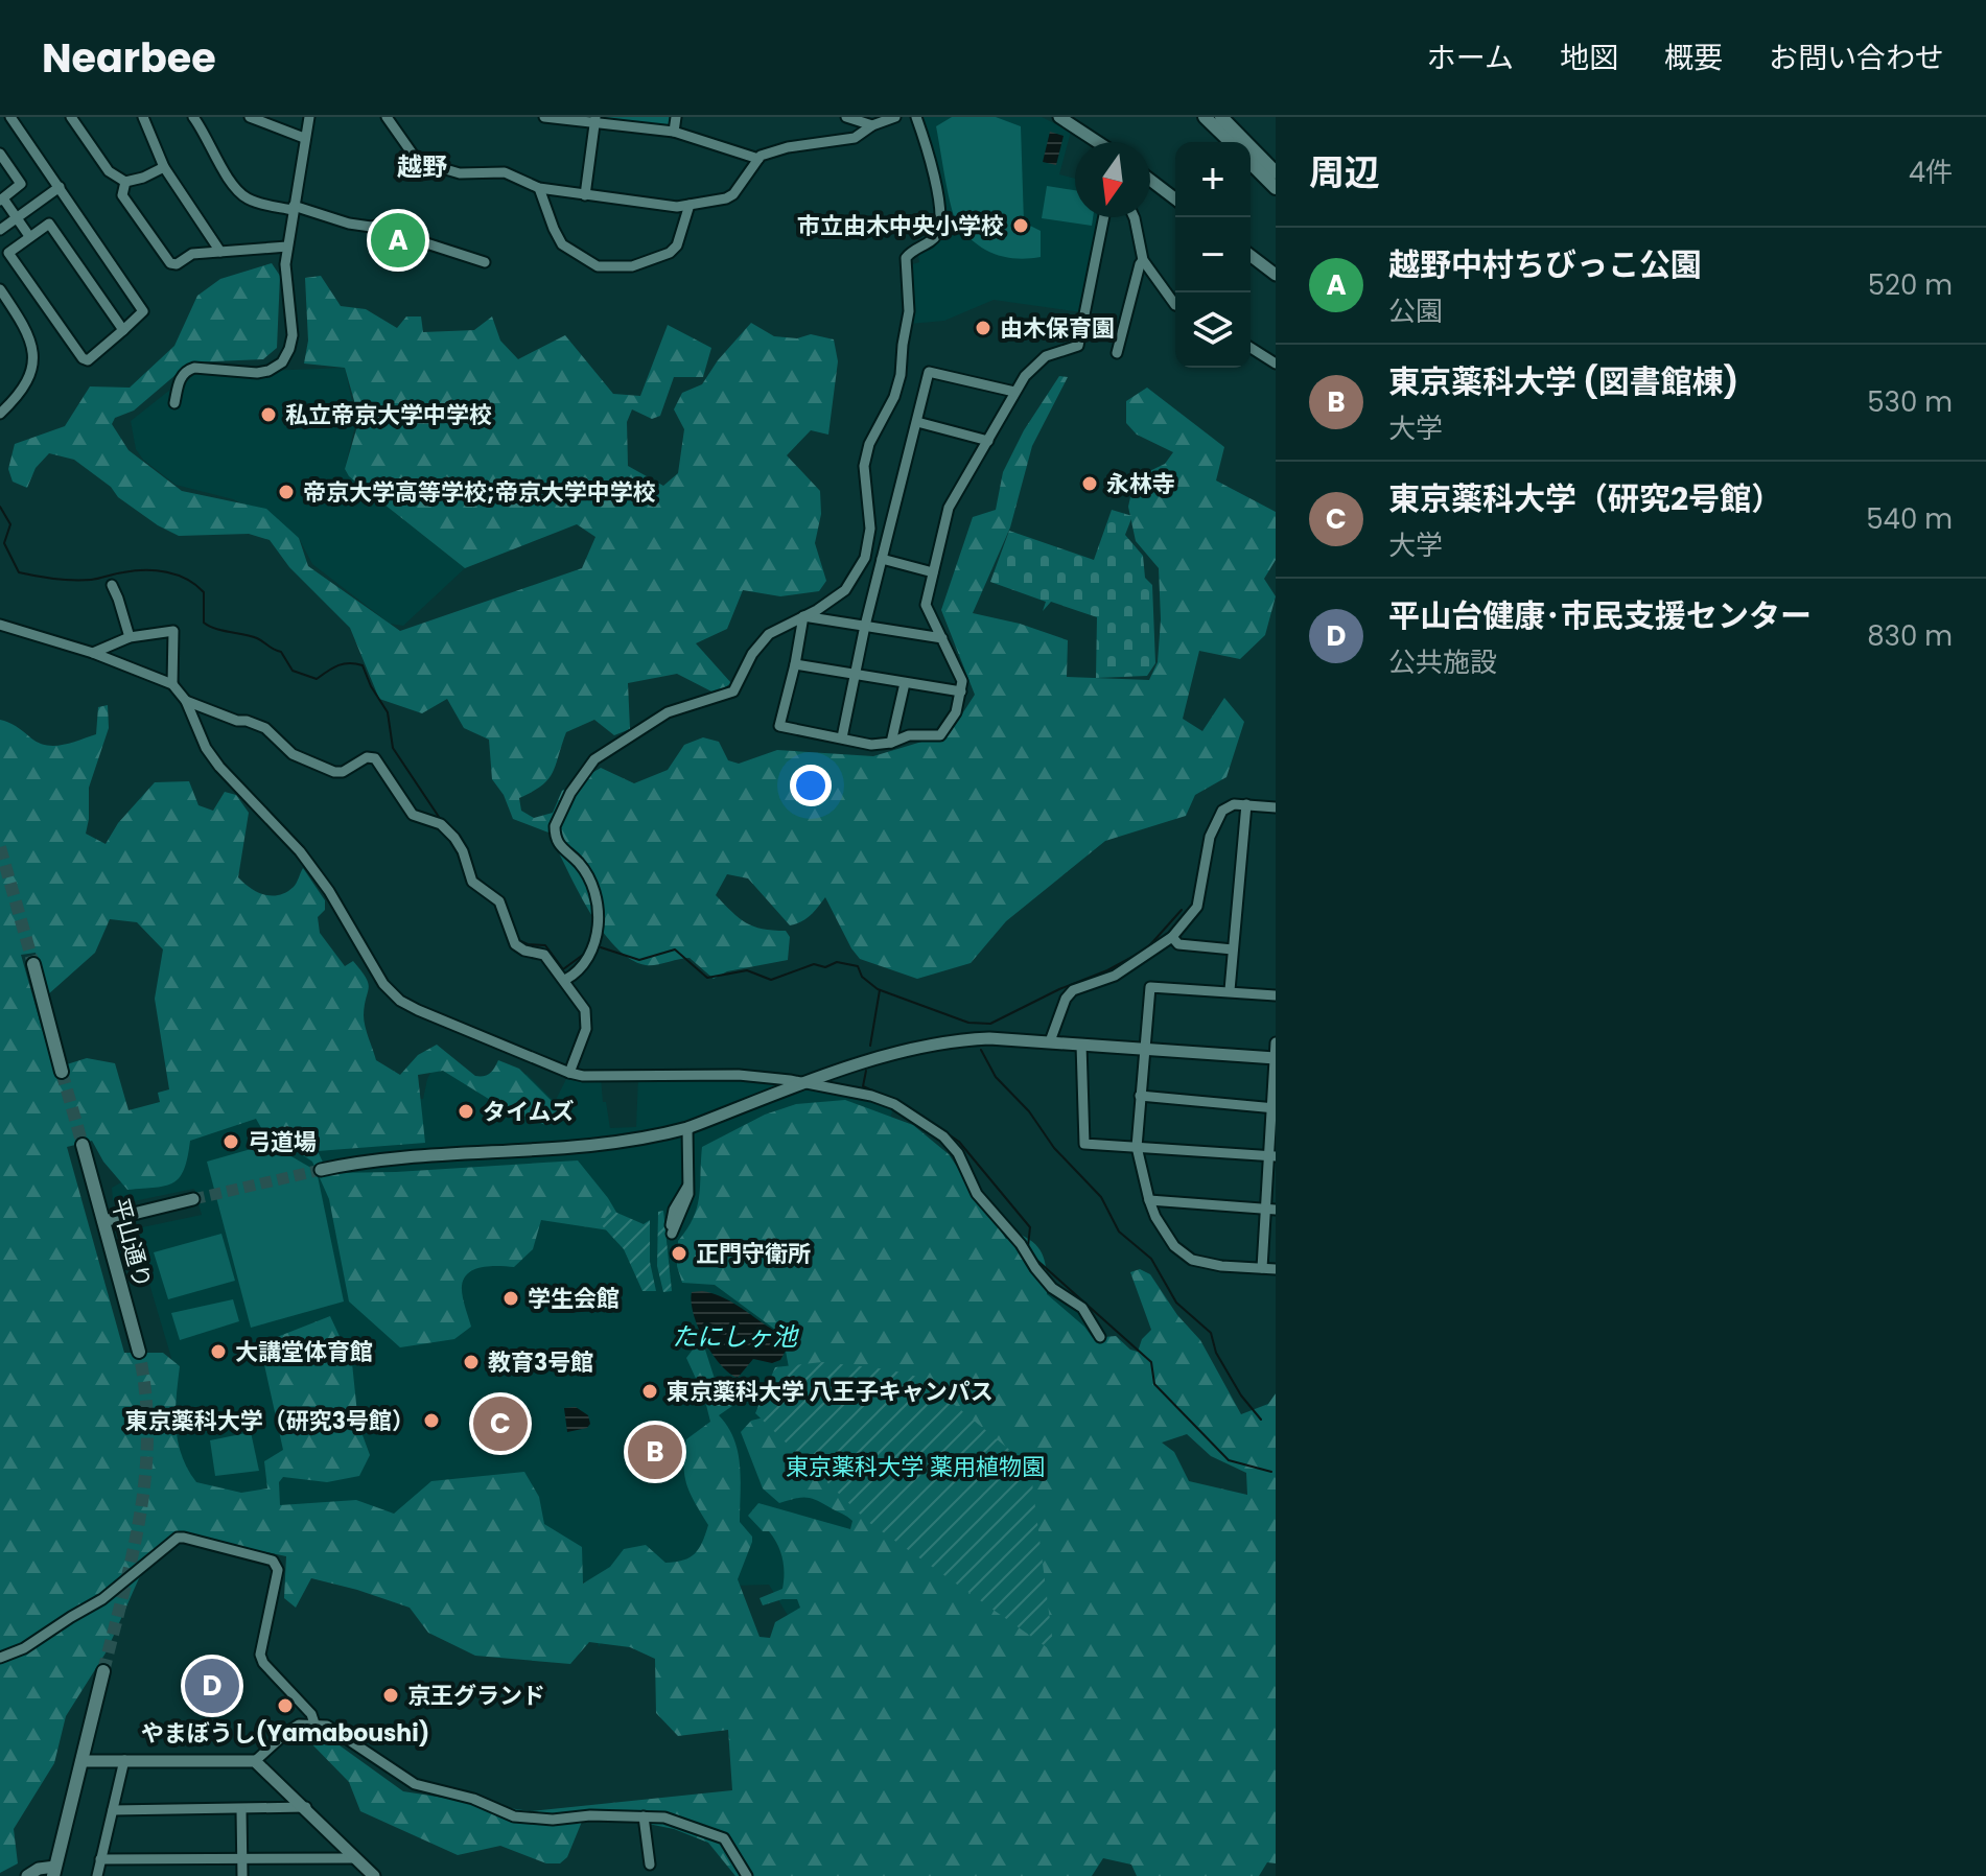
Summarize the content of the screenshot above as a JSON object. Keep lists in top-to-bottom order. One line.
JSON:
{"streets":{"main road":["平山通り"]},"districts":["越野"],"water":["たにしヶ池"],"parks":["東京薬科大学 薬用植物園"],"places":["市立由木中央小学校","由木保育園","私立帝京大学中学校","永林寺","帝京大学高等学校;帝京大学中学校","タイムズ","弓道場","正門守衛所","学生会館","大講堂体育館","教育3号館","東京薬科大学 八王子キャンパス","東京薬科大学（研究3号館）","京王グランド","やまぼうし(Yamaboushi)"],"north":"bottom","page":{"header":"Nearbee","nav":["ホーム","地図","概要","お問い合わせ"],"heading":["周辺","4件"],"map_buttons":["+","−"],"pins":["A","C","B","D"],"list":[{"mark":"A","name":"越野中村ちびっこ公園","note":"公園","value":"520 m"},{"mark":"B","name":"東京薬科大学 (図書館棟)","note":"大学","value":"530 m"},{"mark":"C","name":"東京薬科大学（研究2号館）","note":"大学","value":"540 m"},{"mark":"D","name":"平山台健康･市民支援センター","note":"公共施設","value":"830 m"}]}}
